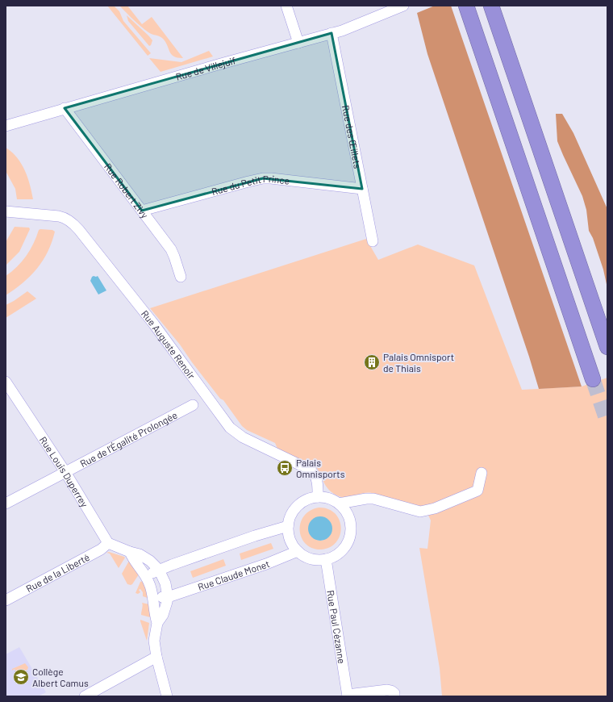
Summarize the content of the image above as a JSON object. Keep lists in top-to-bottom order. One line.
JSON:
{"streets":{"street":["Rue de Villejuif","Rue des Œillets","Rue du Petit Prince","Rue Robert Zivy","Rue Auguste Renoir","Rue de l'Égalité Prolongée","Rue Louis Duperrey","Rue de la Liberté","Rue Claude Monet","Rue Paul Cézanne"]},"crossings":[["Rue de Villejuif","Rue des Œillets"],["Rue de Villejuif","Rue Robert Zivy"],["Rue des Œillets","Rue du Petit Prince"],["Rue du Petit Prince","Rue Robert Zivy"],["Rue Auguste Renoir","Rue Claude Monet"],["Rue Auguste Renoir","Rue Paul Cézanne"],["Rue de l'Égalité Prolongée","Rue Louis Duperrey"],["Rue Louis Duperrey","Rue de la Liberté"],["Rue Claude Monet","Rue Paul Cézanne"]],"places":{"building":["Palais Omnisport de Thiais"],"bus stop":["Palais Omnisports"],"school or university":["Collège Albert Camus"]}}
